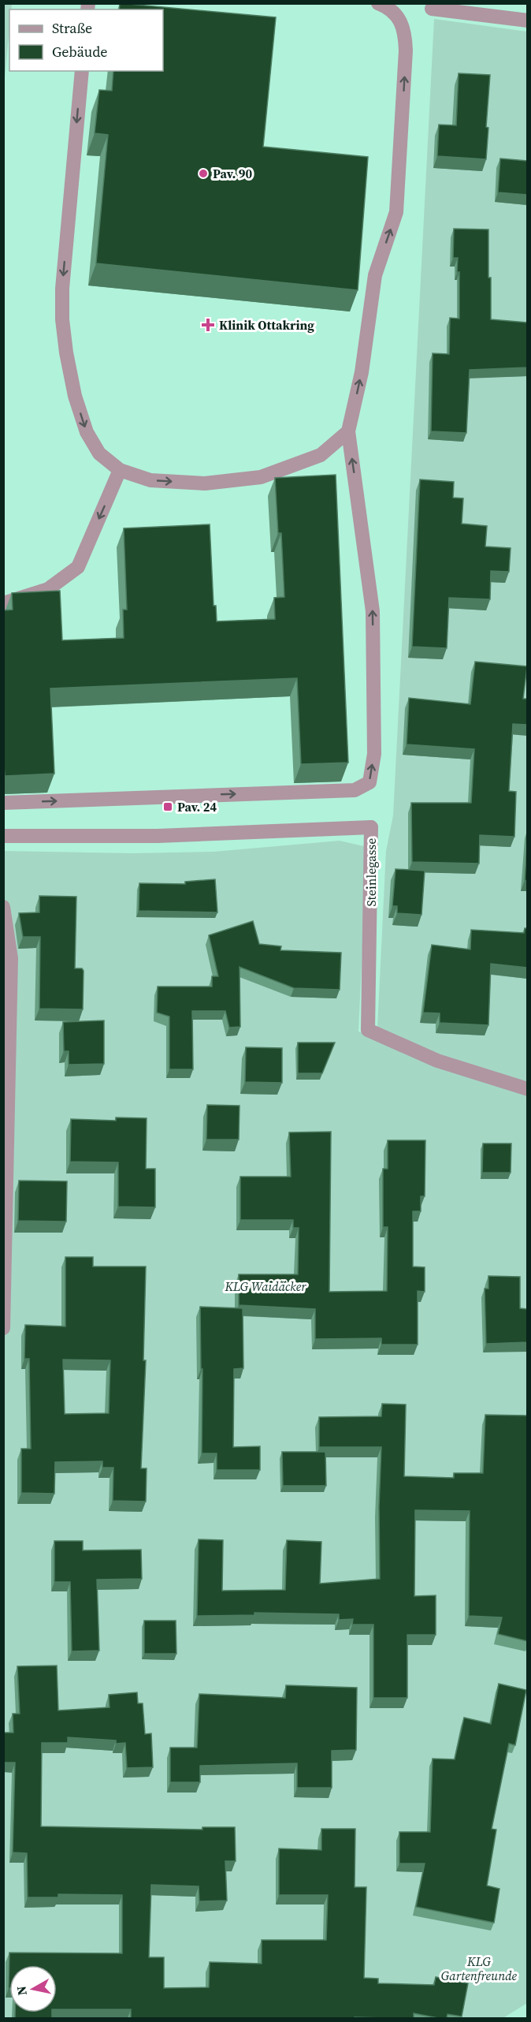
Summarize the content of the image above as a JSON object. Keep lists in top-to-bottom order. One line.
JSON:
{"streets":{"street":["Steinlegasse"]},"parks":["KLG Waidäcker","KLG Gartenfreunde"],"places":{"other":["Pav. 90"],"health":["Klinik Ottakring"],"transit":["Pav. 24"]},"legend":["Straße","Gebäude"],"north":"left"}
